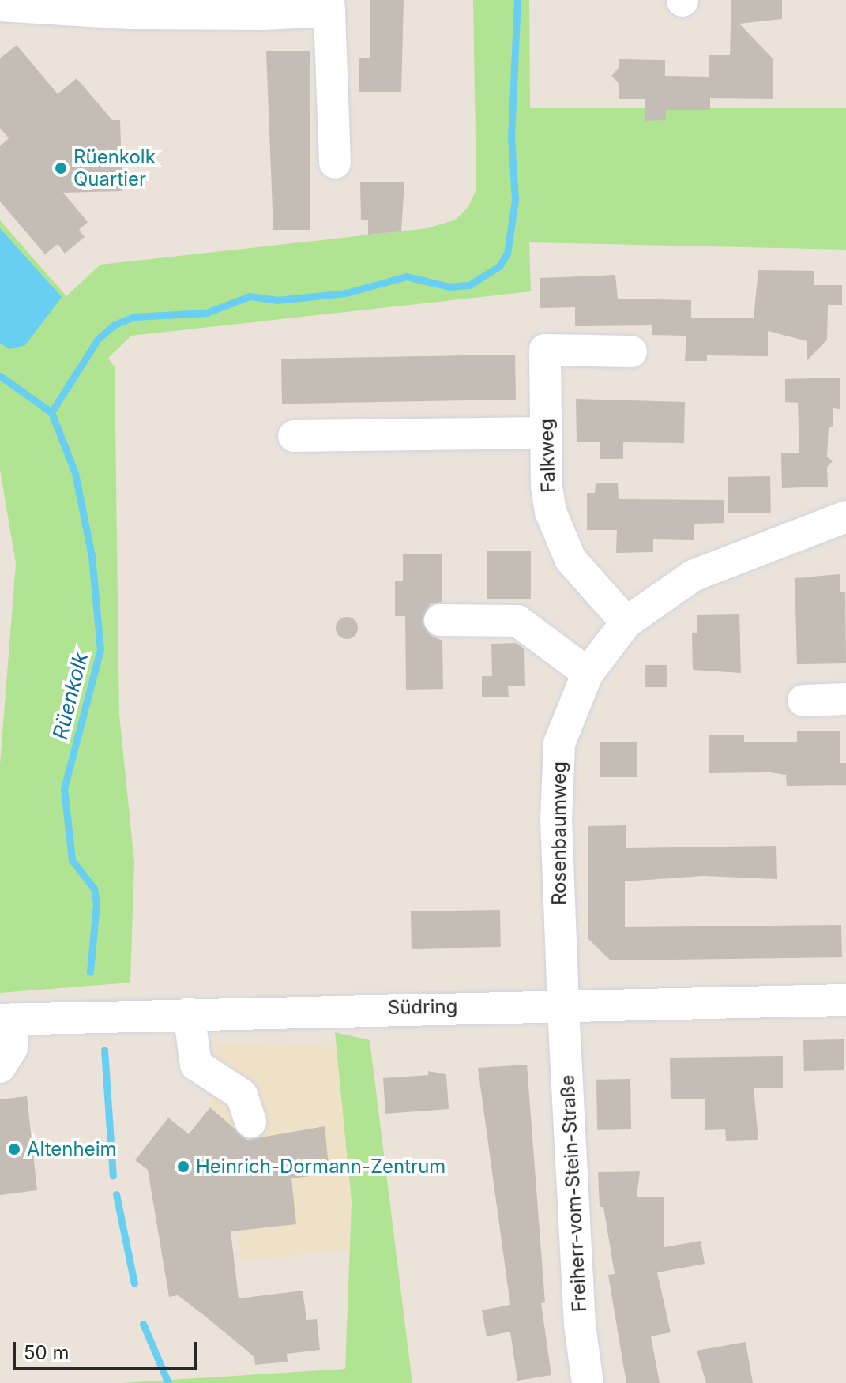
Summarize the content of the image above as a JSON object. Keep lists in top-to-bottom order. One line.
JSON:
{"streets":{"street":["Falkweg","Rosenbaumweg","Südring","Freiherr-vom-Stein-Straße"]},"crossings":[["Falkweg","Rosenbaumweg"],["Rosenbaumweg","Südring"],["Rosenbaumweg","Freiherr-vom-Stein-Straße"],["Südring","Freiherr-vom-Stein-Straße"]],"water":["Rüenkolk"],"places":["Rüenkolk Quartier","Altenheim","Heinrich-Dormann-Zentrum"],"scale_bar":"50 m"}
